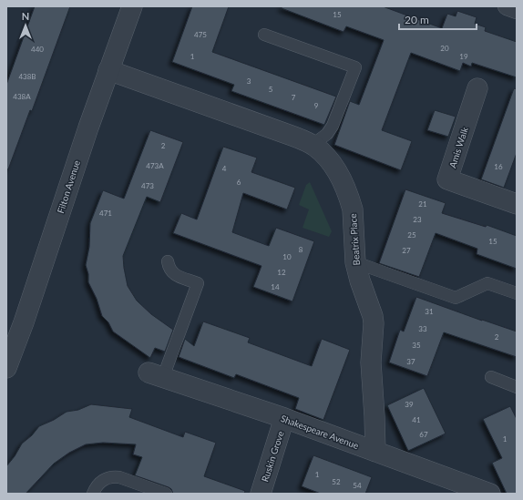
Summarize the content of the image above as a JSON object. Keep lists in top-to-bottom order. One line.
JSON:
{"streets":{"street":["Amis Walk","Filton Avenue","Beatrix Place","Shakespeare Avenue","Ruskin Grove"]},"crossings":[["Filton Avenue","Beatrix Place"],["Beatrix Place","Shakespeare Avenue"],["Shakespeare Avenue","Ruskin Grove"]],"house_numbers":["15","475","20","440","1","19","438B","3","5","438A","7","9","2","473A","16","4","6","473","21","471","23","25","15","8","27","10","12","14","31","33","2","35","37","39","41","67","1","1","52","54"],"scale_bar":"20 m","north":"top"}
